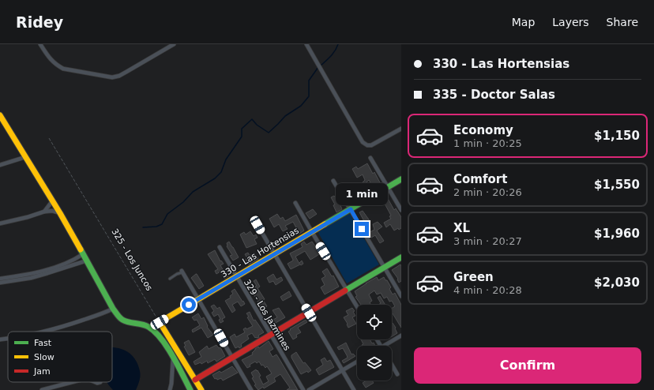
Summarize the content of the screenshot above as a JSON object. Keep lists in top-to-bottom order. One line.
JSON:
{"streets":{"street":["330 - Las Hortensias","329 - Los Jazmines"],"path":["325 - Los Juncos"]},"crossings":[["330 - Las Hortensias","325 - Los Juncos"],["330 - Las Hortensias","329 - Los Jazmines"]],"legend":["Fast","Slow","Jam"],"page":{"header":"Ridey","nav":["Map","Layers","Share"],"banner":["330 - Las Hortensias","335 - Doctor Salas"],"list":[{"name":"Economy","note":"1 min · 20:25","value":"$1,150"},{"name":"Comfort","note":"2 min · 20:26","value":"$1,550"},{"name":"XL","note":"3 min · 20:27","value":"$1,960"},{"name":"Green","note":"4 min · 20:28","value":"$2,030"}],"bubble":"1 min","buttons":"Confirm"}}
